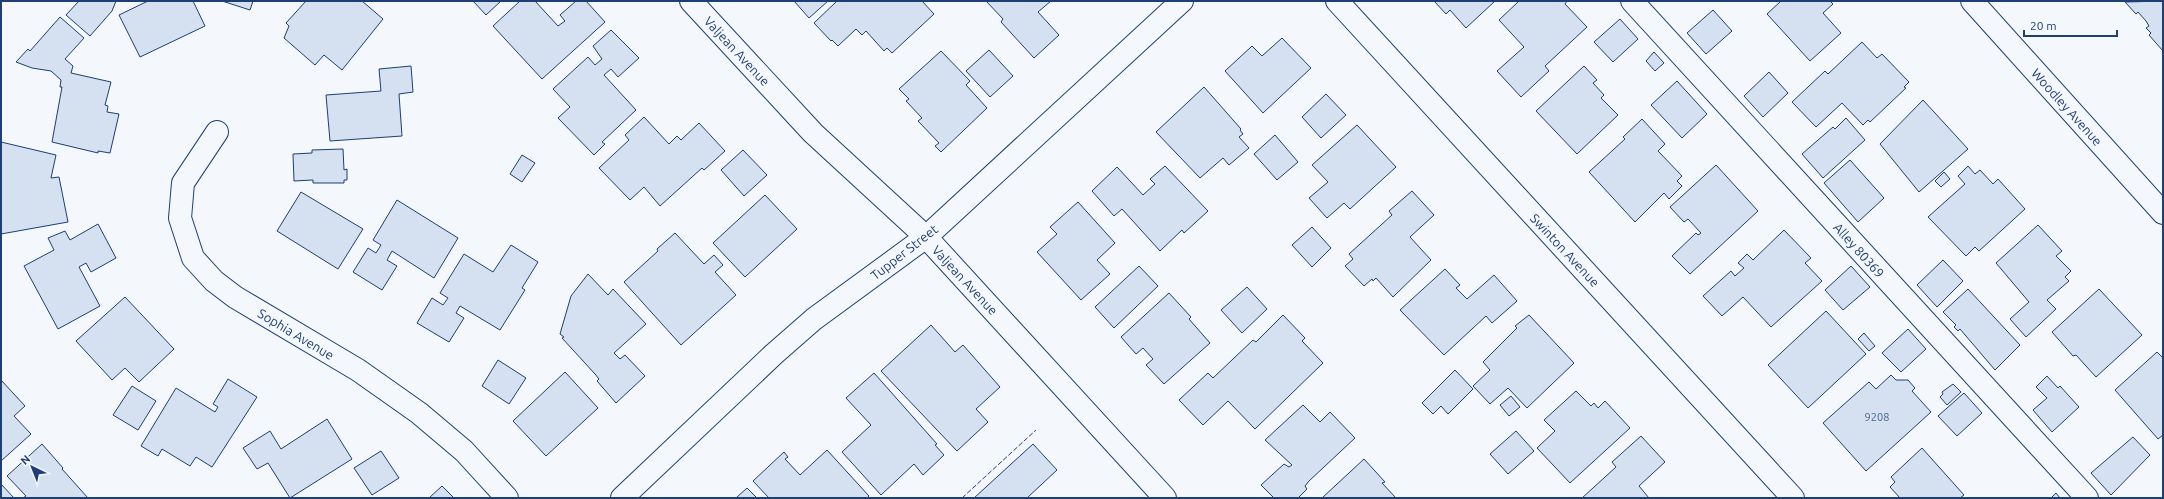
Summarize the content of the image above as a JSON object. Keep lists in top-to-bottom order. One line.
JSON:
{"streets":{"street":["Valjean Avenue","Woodley Avenue","Swinton Avenue","Alley 80369","Tupper Street","Sophia Avenue"]},"crossings":[["Valjean Avenue","Tupper Street"]],"house_numbers":["9208"],"scale_bar":"20 m","north":"top left"}
